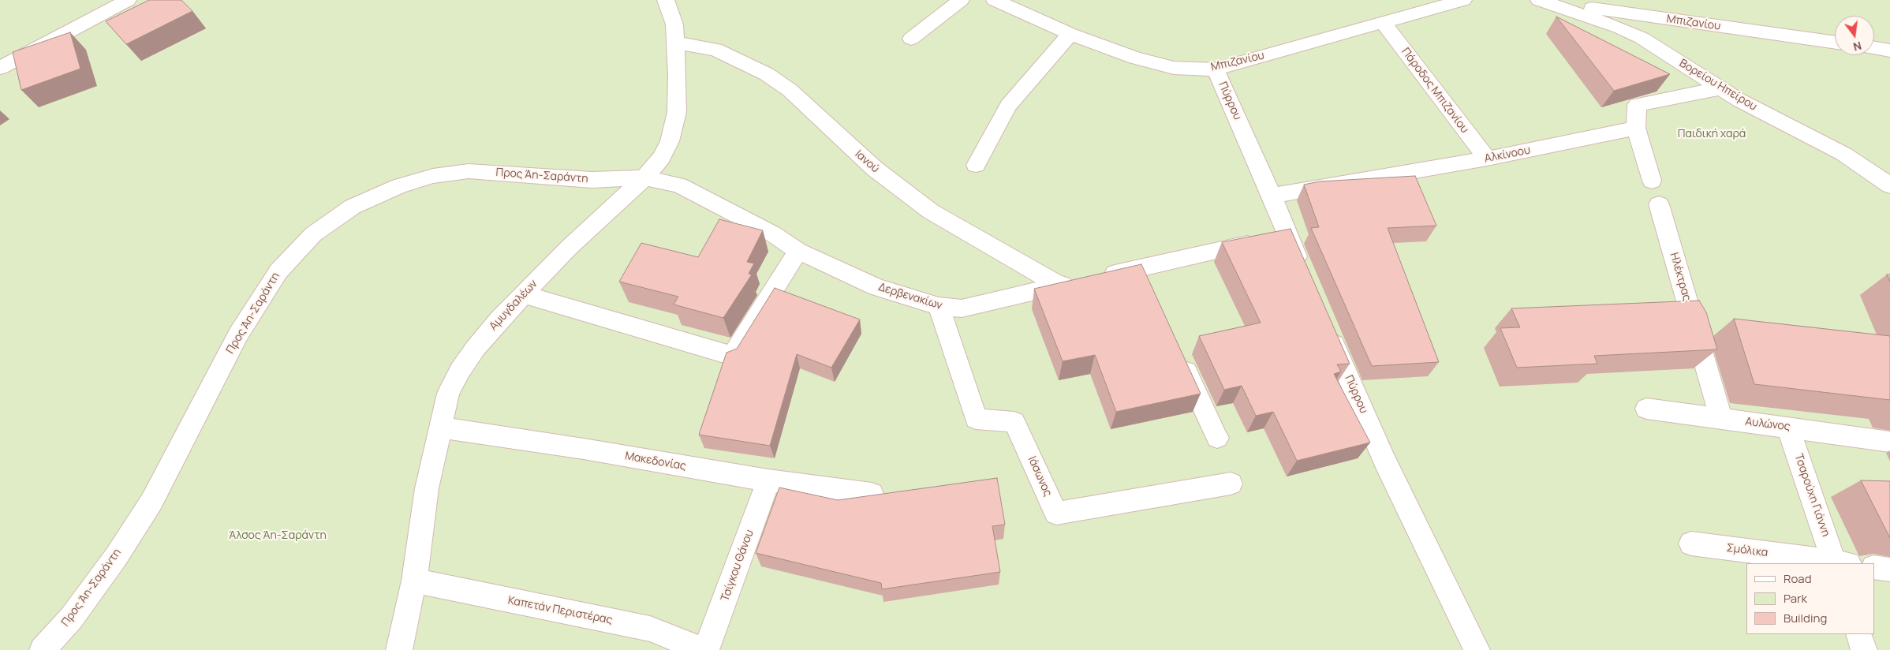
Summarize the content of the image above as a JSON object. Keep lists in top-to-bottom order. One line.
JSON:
{"streets":{"street":["Μπιζανίου","Βορείου Ηπείρου","Πάροδος Μπιζανίου","Πύρρου","Αλκίνοου","Ιανού","Προς Άη-Σαράντη","Ηλέκτρας","Δερβενακίων","Αμυγδαλέων","Αυλώνος","Μακεδονίας","Ιάσωνος","Τσαρούχη Γιάννη","Σμόλικα","Τσίγκου Θάνου","Καπετάν Περιστέρας"]},"crossings":[["Μπιζανίου","Πάροδος Μπιζανίου"],["Μπιζανίου","Πύρρου"],["Πάροδος Μπιζανίου","Αλκίνοου"],["Πύρρου","Αλκίνοου"],["Πύρρου","Δερβενακίων"],["Ιανού","Δερβενακίων"],["Ιανού","Αμυγδαλέων"],["Προς Άη-Σαράντη","Δερβενακίων"],["Προς Άη-Σαράντη","Αμυγδαλέων"],["Ηλέκτρας","Αυλώνος"],["Δερβενακίων","Αμυγδαλέων"],["Δερβενακίων","Ιάσωνος"],["Αμυγδαλέων","Μακεδονίας"],["Αμυγδαλέων","Καπετάν Περιστέρας"],["Αυλώνος","Τσαρούχη Γιάννη"],["Μακεδονίας","Τσίγκου Θάνου"],["Τσαρούχη Γιάννη","Σμόλικα"]],"parks":["Παιδική χαρά","Άλσος Άη-Σαράντη"],"legend":["Road","Park","Building"],"north":"bottom"}
